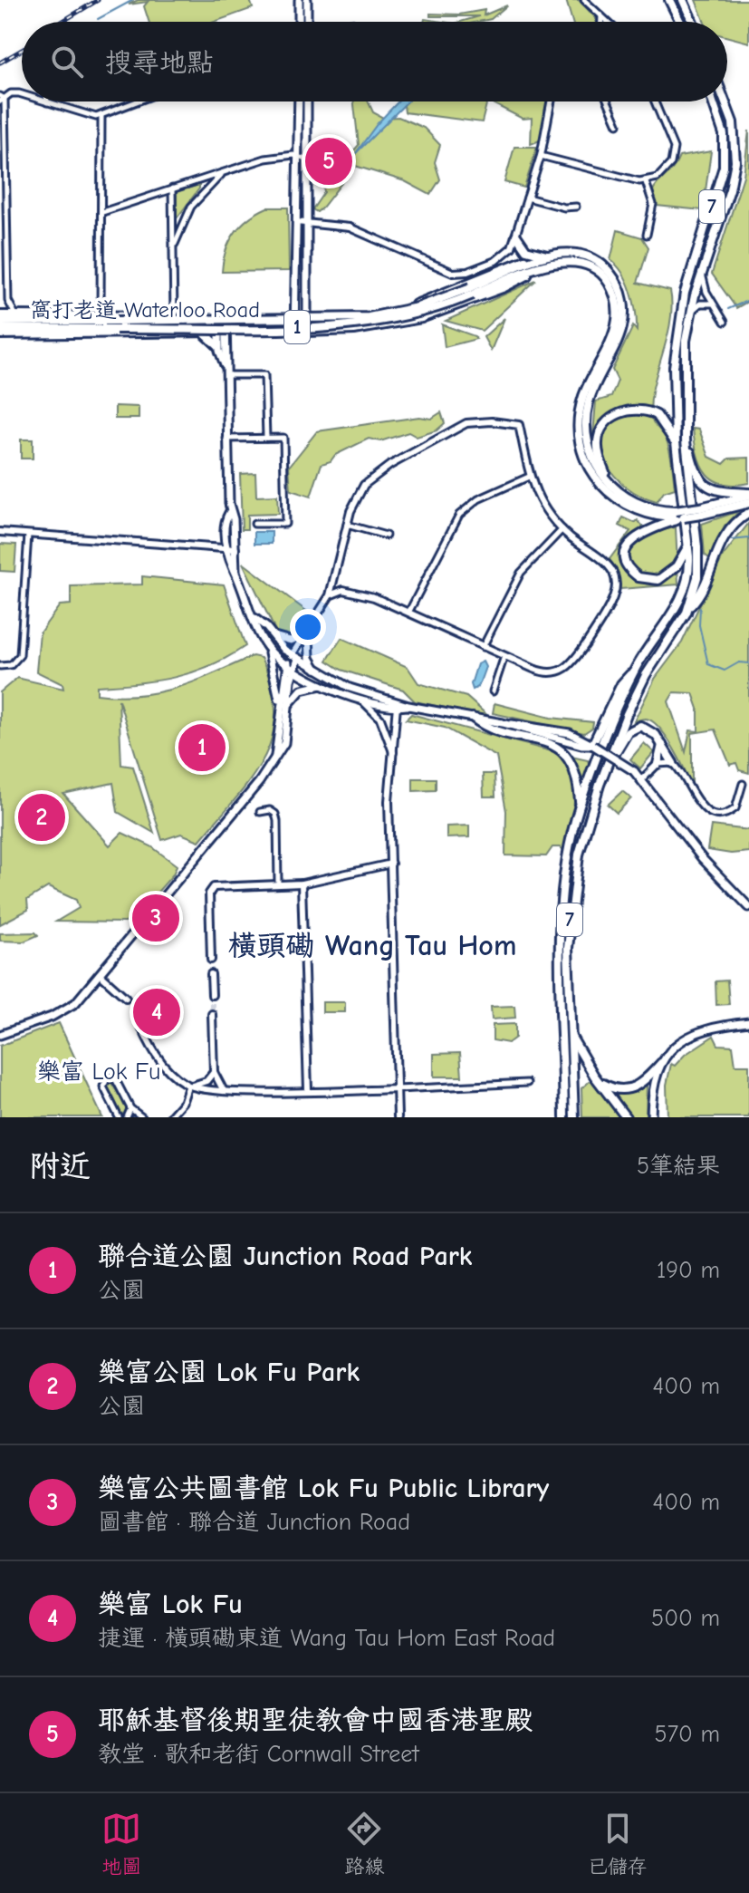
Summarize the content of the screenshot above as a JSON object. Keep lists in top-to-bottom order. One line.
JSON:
{"streets":{"main road":["7","窩打老道 Waterloo Road","1"]},"crossings":[["窩打老道 Waterloo Road","1"]],"districts":["橫頭磡 Wang Tau Hom","樂富 Lok Fu"],"page":{"search":"搜尋地點","pins":["5","1","2","3","4"],"heading":["附近","5筆結果"],"list":[{"mark":"1","name":"聯合道公園 Junction Road Park","note":"公園","value":"190 m"},{"mark":"2","name":"樂富公園 Lok Fu Park","note":"公園","value":"400 m"},{"mark":"3","name":"樂富公共圖書館 Lok Fu Public Library","note":"圖書館 · 聯合道 Junction Road","value":"400 m"},{"mark":"4","name":"樂富 Lok Fu","note":"捷運 · 橫頭磡東道 Wang Tau Hom East Road","value":"500 m"},{"mark":"5","name":"耶穌基督後期聖徒教會中國香港聖殿","note":"教堂 · 歌和老街 Cornwall Street","value":"570 m"}],"nav":["地圖","路線","已儲存"]}}
